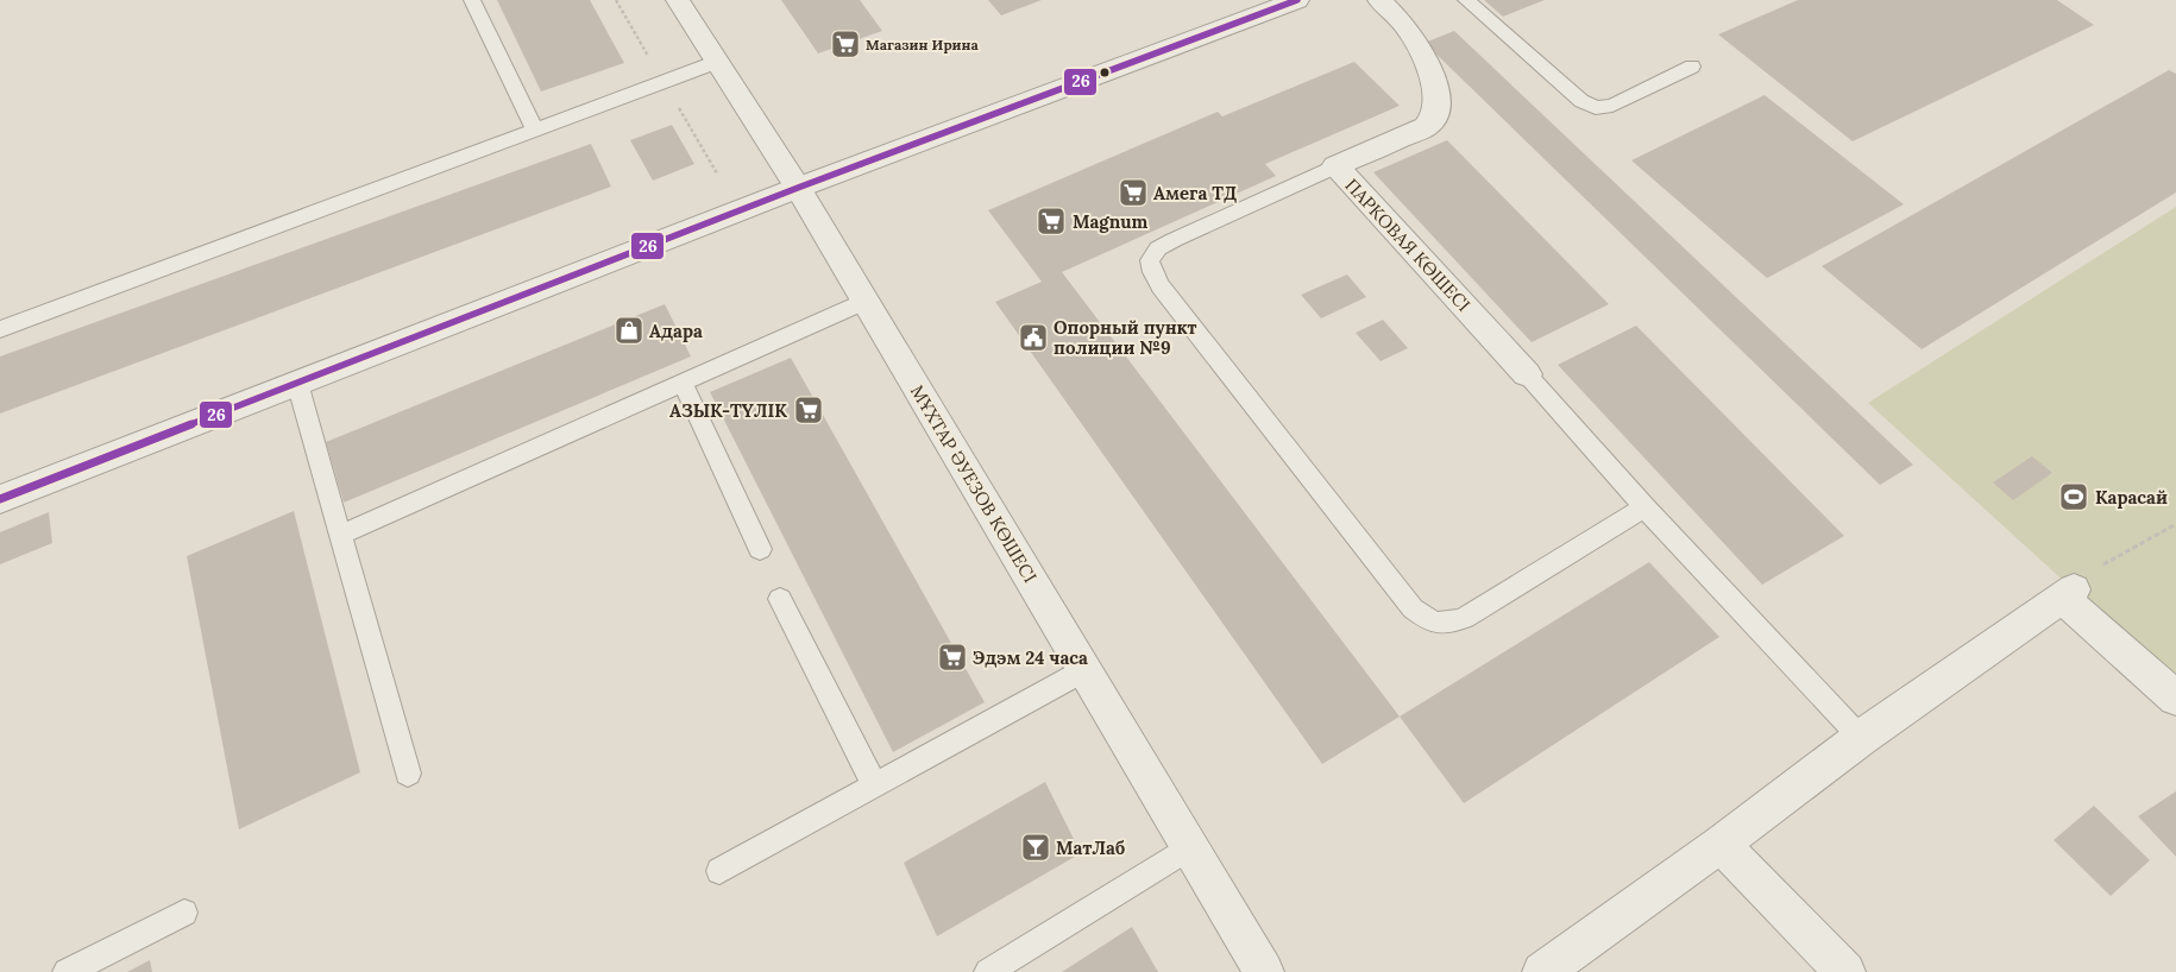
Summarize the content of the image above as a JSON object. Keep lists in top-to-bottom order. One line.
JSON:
{"streets":{"street":["ПАРКОВАЯ КӨШЕСІ","МҰХТАР ӘУЕЗОВ КӨШЕСІ"]},"places":{"supermarket":["Магазин Ирина","Амега ТД","Magnum","АЗЫК-TYЛIK","Эдэм 24 часа"],"shop":["Адара"],"public building":["Опорный пункт полиции №9"],"sports":["Карасай"],"bar":["МатЛаб"]},"lines":["transit line 26"]}
